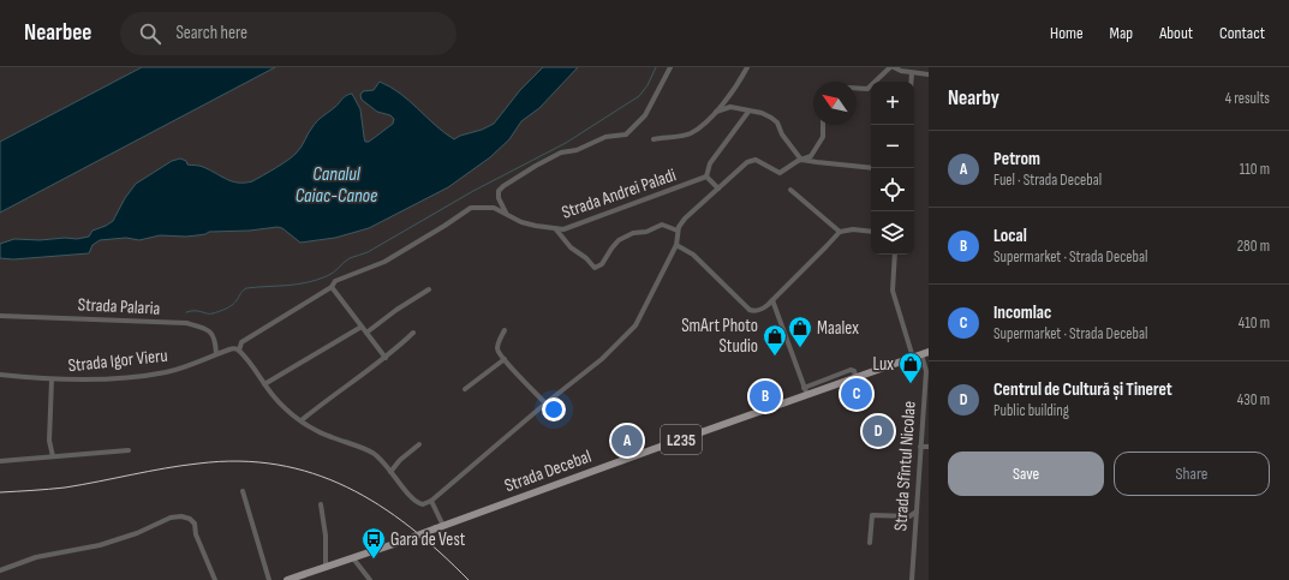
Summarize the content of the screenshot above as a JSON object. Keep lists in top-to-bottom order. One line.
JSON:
{"streets":{"main road":["L235","Strada Decebal"],"street":["Strada Andrei Paladi","Strada Palaria","Strada Igor Vieru","Strada Sfîntul Nicolae"]},"crossings":[["Strada Andrei Paladi","Strada Igor Vieru"],["Strada Palaria","Strada Igor Vieru"],["Strada Sfîntul Nicolae","Strada Decebal"]],"water":["Canalul Caiac-Canoe"],"places":{"shop":["Maalex","SmArt Photo Studio","Lux"],"bus stop":["Gara de Vest"]},"north":"top left","page":{"header":"Nearbee","search":"Search here","nav":["Home","Map","About","Contact"],"heading":["Nearby","4 results"],"map_buttons":["+","−"],"list":[{"mark":"A","name":"Petrom","note":"Fuel · Strada Decebal","value":"110 m"},{"mark":"B","name":"Local","note":"Supermarket · Strada Decebal","value":"280 m"},{"mark":"C","name":"Incomlac","note":"Supermarket · Strada Decebal","value":"410 m"},{"mark":"D","name":"Centrul de Cultură și Tineret","note":"Public building","value":"430 m"}],"pins":["C","B","D","A"],"buttons":["Save","Share"]}}
